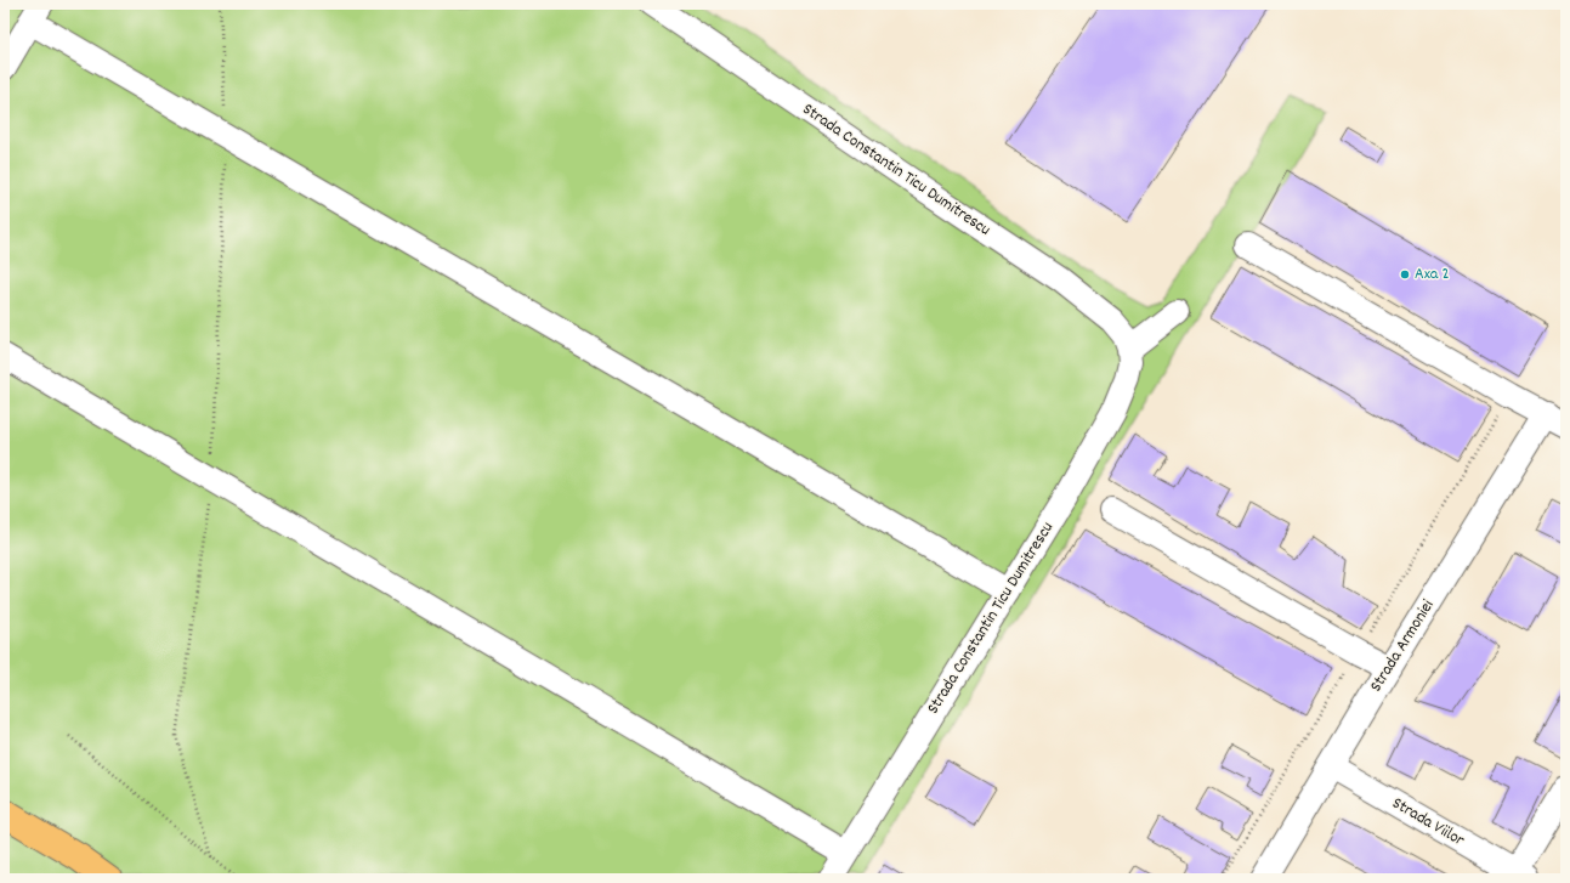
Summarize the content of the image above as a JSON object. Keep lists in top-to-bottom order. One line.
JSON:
{"streets":{"street":["Strada Constantin Ticu Dumitrescu","Strada Armoniei","Strada Viilor"]},"crossings":[["Strada Armoniei","Strada Viilor"]],"places":["Axa 2"]}
